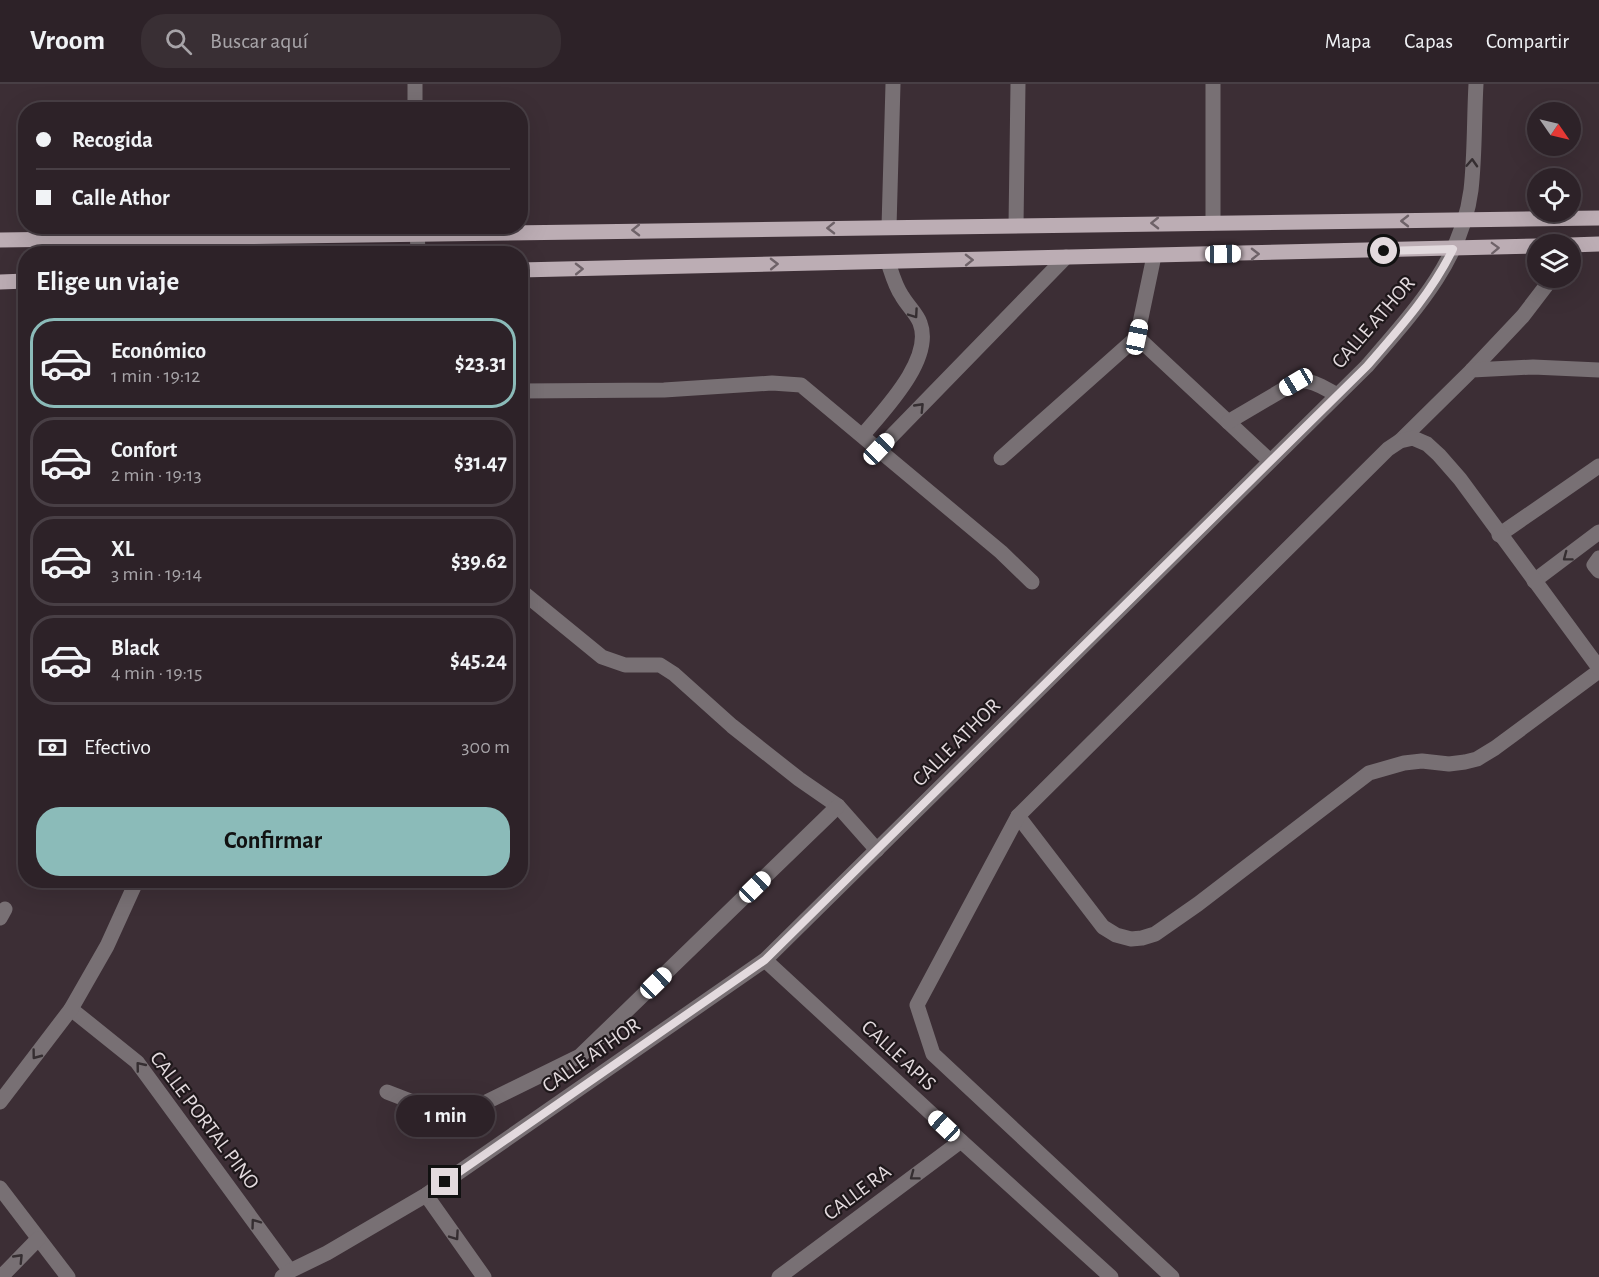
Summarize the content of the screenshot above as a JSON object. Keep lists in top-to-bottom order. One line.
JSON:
{"streets":{"street":["CALLE ATHOR","CALLE APIS","CALLE PORTAL PINO","CALLE RA"]},"crossings":[["CALLE ATHOR","CALLE APIS"],["CALLE ATHOR","CALLE PORTAL PINO"],["CALLE APIS","CALLE RA"]],"one_way":["CALLE PORTAL PINO","CALLE RA"],"north":"bottom right","page":{"header":"Vroom","search":"Buscar aquí","nav":["Mapa","Capas","Compartir"],"banner":["Recogida","Calle Athor"],"heading":"Elige un viaje","list":[{"name":"Económico","note":"1 min · 19:12","value":"$23.31"},{"name":"Confort","note":"2 min · 19:13","value":"$31.47"},{"name":"XL","note":"3 min · 19:14","value":"$39.62"},{"name":"Black","note":"4 min · 19:15","value":"$45.24"}],"pay":["Efectivo","300 m"],"buttons":"Confirmar","bubble":"1 min"}}
